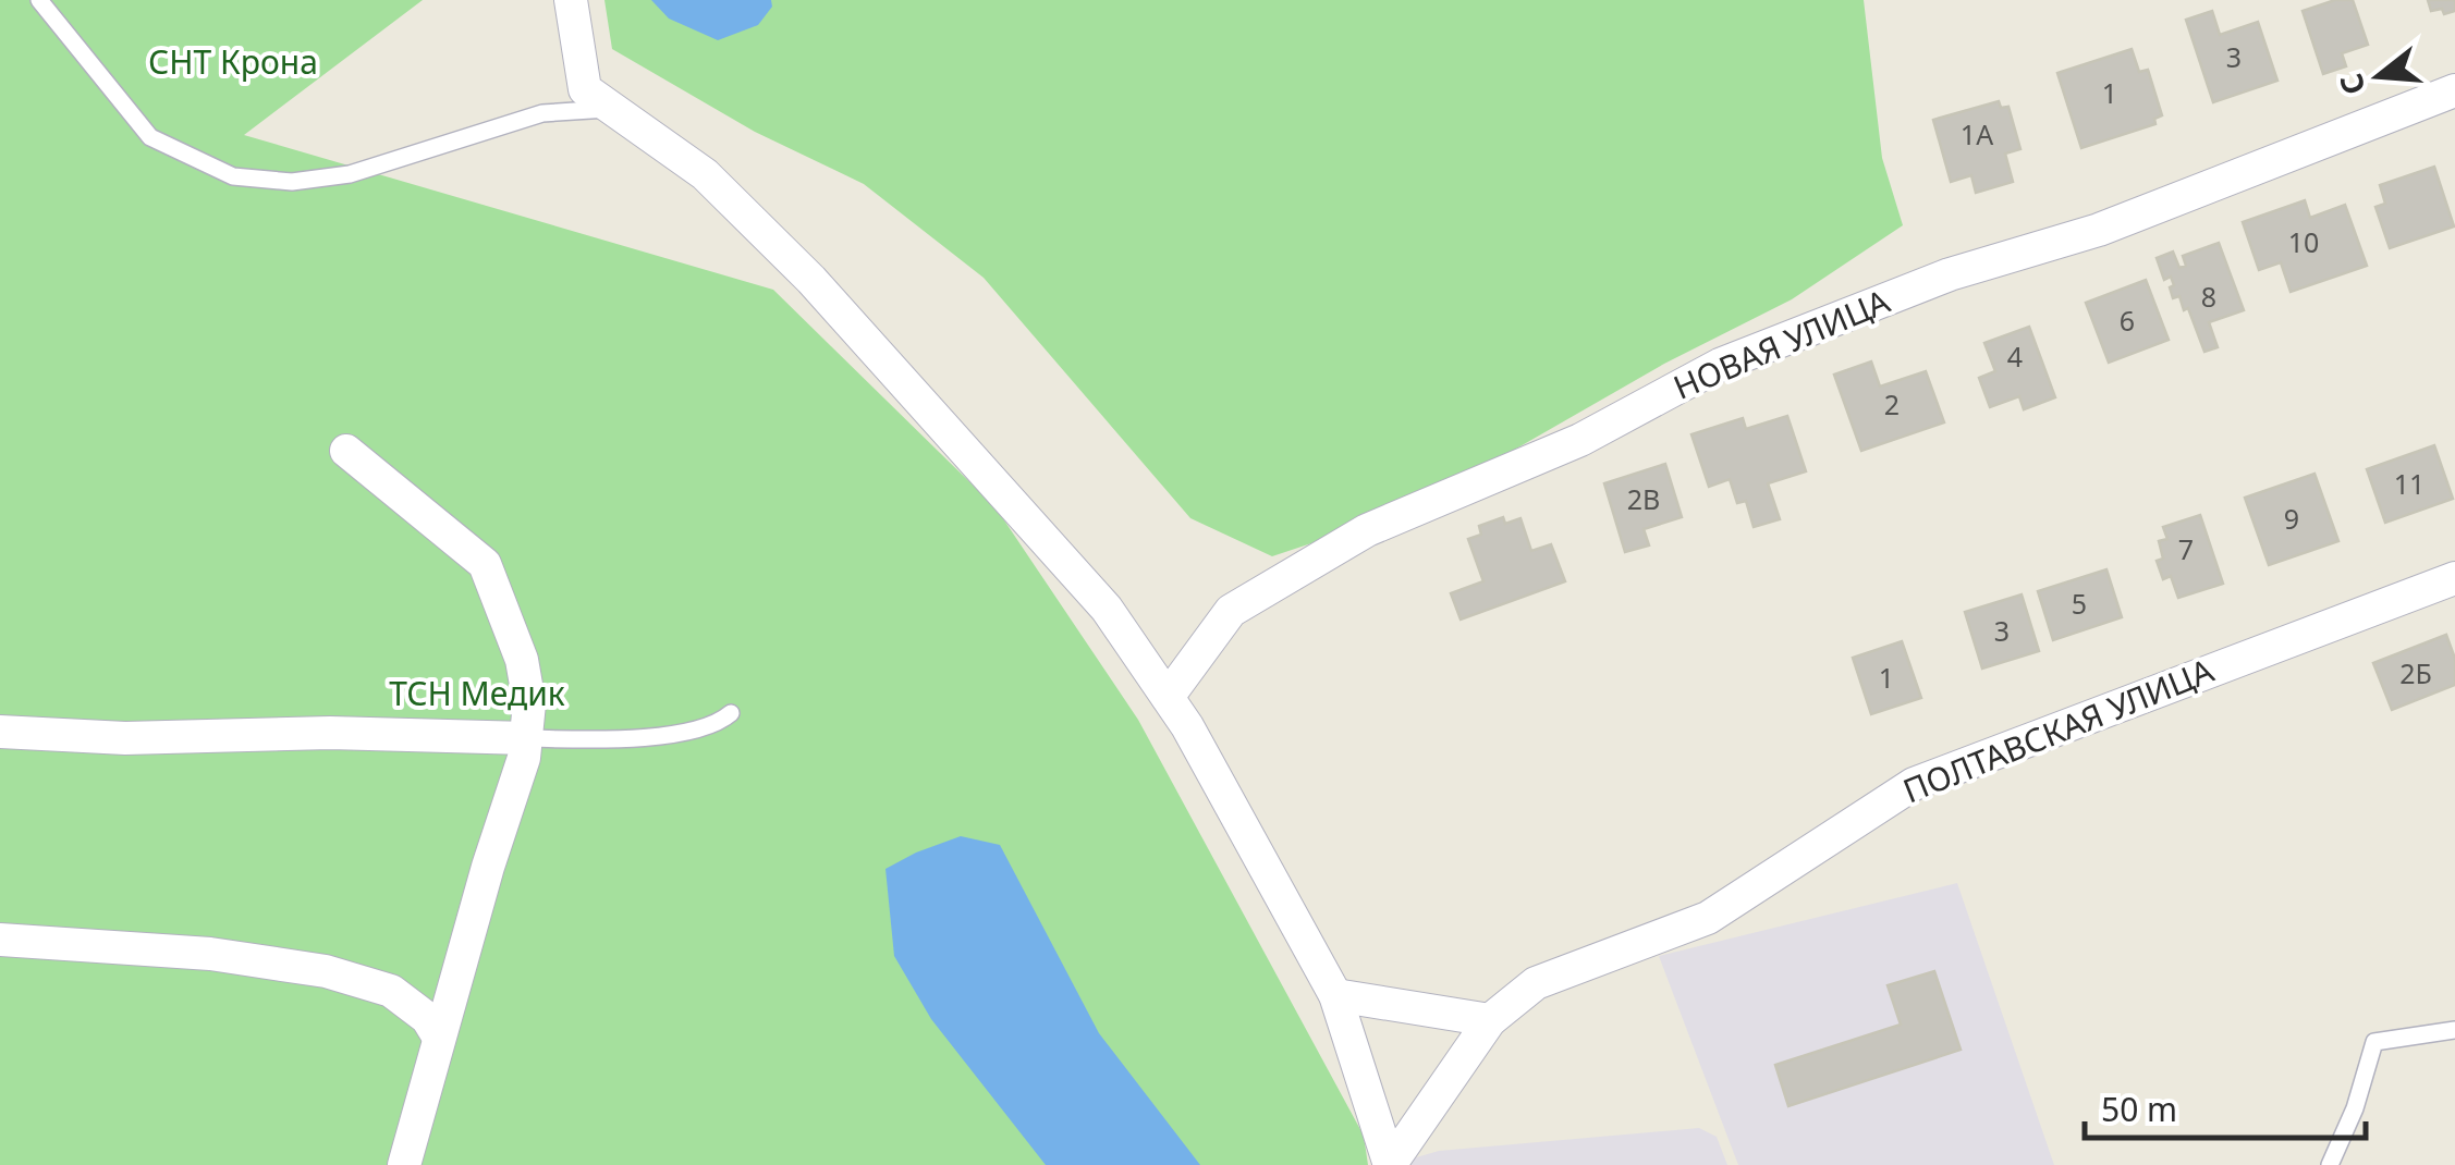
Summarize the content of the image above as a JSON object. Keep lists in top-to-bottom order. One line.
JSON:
{"streets":{"street":["НОВАЯ УЛИЦА","ПОЛТАВСКАЯ УЛИЦА"]},"parks":["СНТ Крона","ТСН Медик"],"house_numbers":["3","1","1А","10","8","6","4","2","11","2В","9","7","5","3","2Б","1"],"scale_bar":"50 m","north":"left"}
